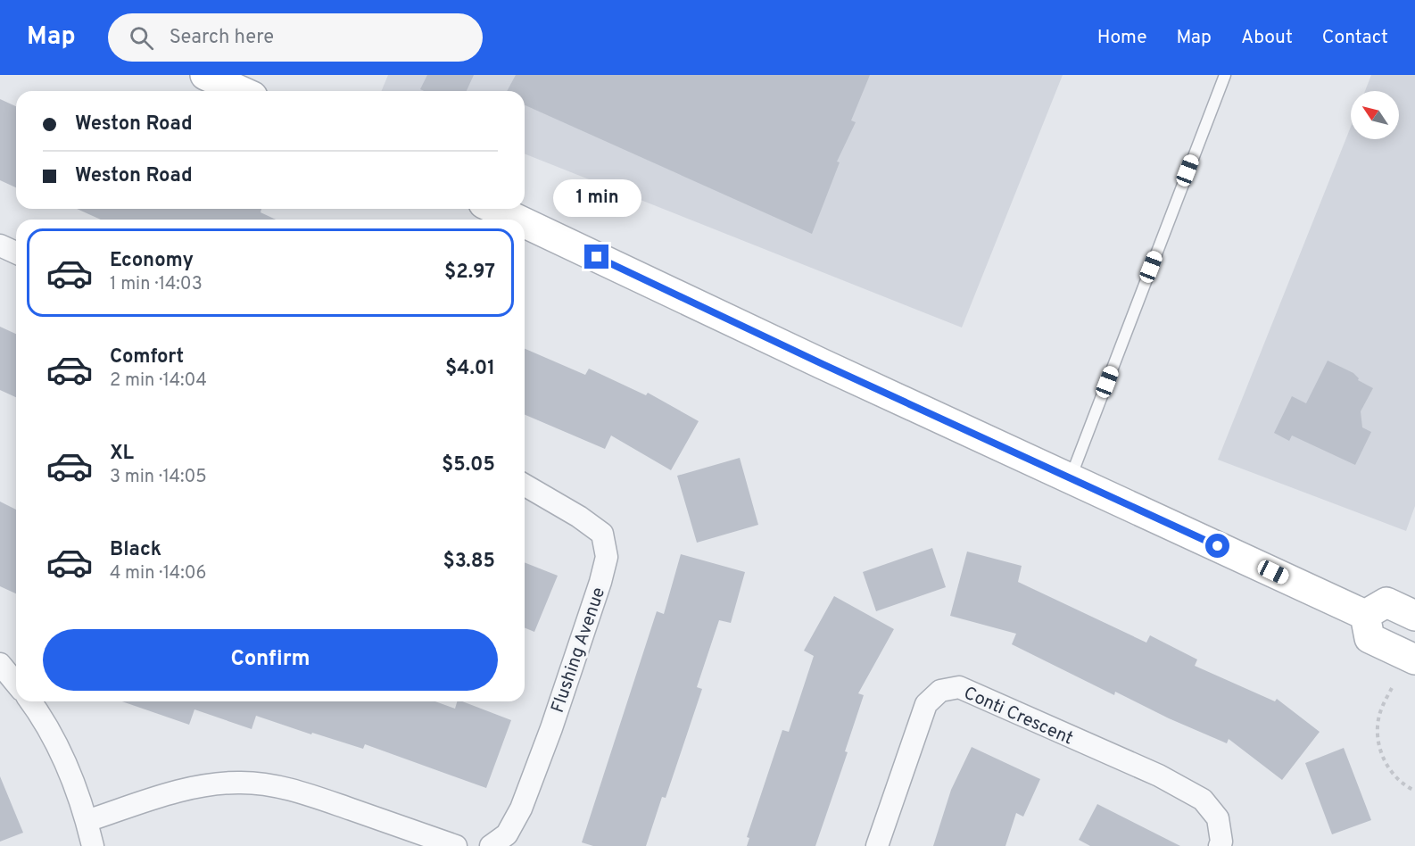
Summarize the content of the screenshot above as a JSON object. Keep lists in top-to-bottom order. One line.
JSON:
{"streets":{"street":["Flushing Avenue","Conti Crescent"]},"north":"top left","page":{"header":"Map","search":"Search here","nav":["Home","Map","About","Contact"],"banner":["Weston Road","Weston Road"],"bubble":"1 min","list":[{"name":"Economy","note":"1 min · 14:03","value":"$2.97"},{"name":"Comfort","note":"2 min · 14:04","value":"$4.01"},{"name":"XL","note":"3 min · 14:05","value":"$5.05"},{"name":"Black","note":"4 min · 14:06","value":"$3.85"}],"buttons":"Confirm"}}
